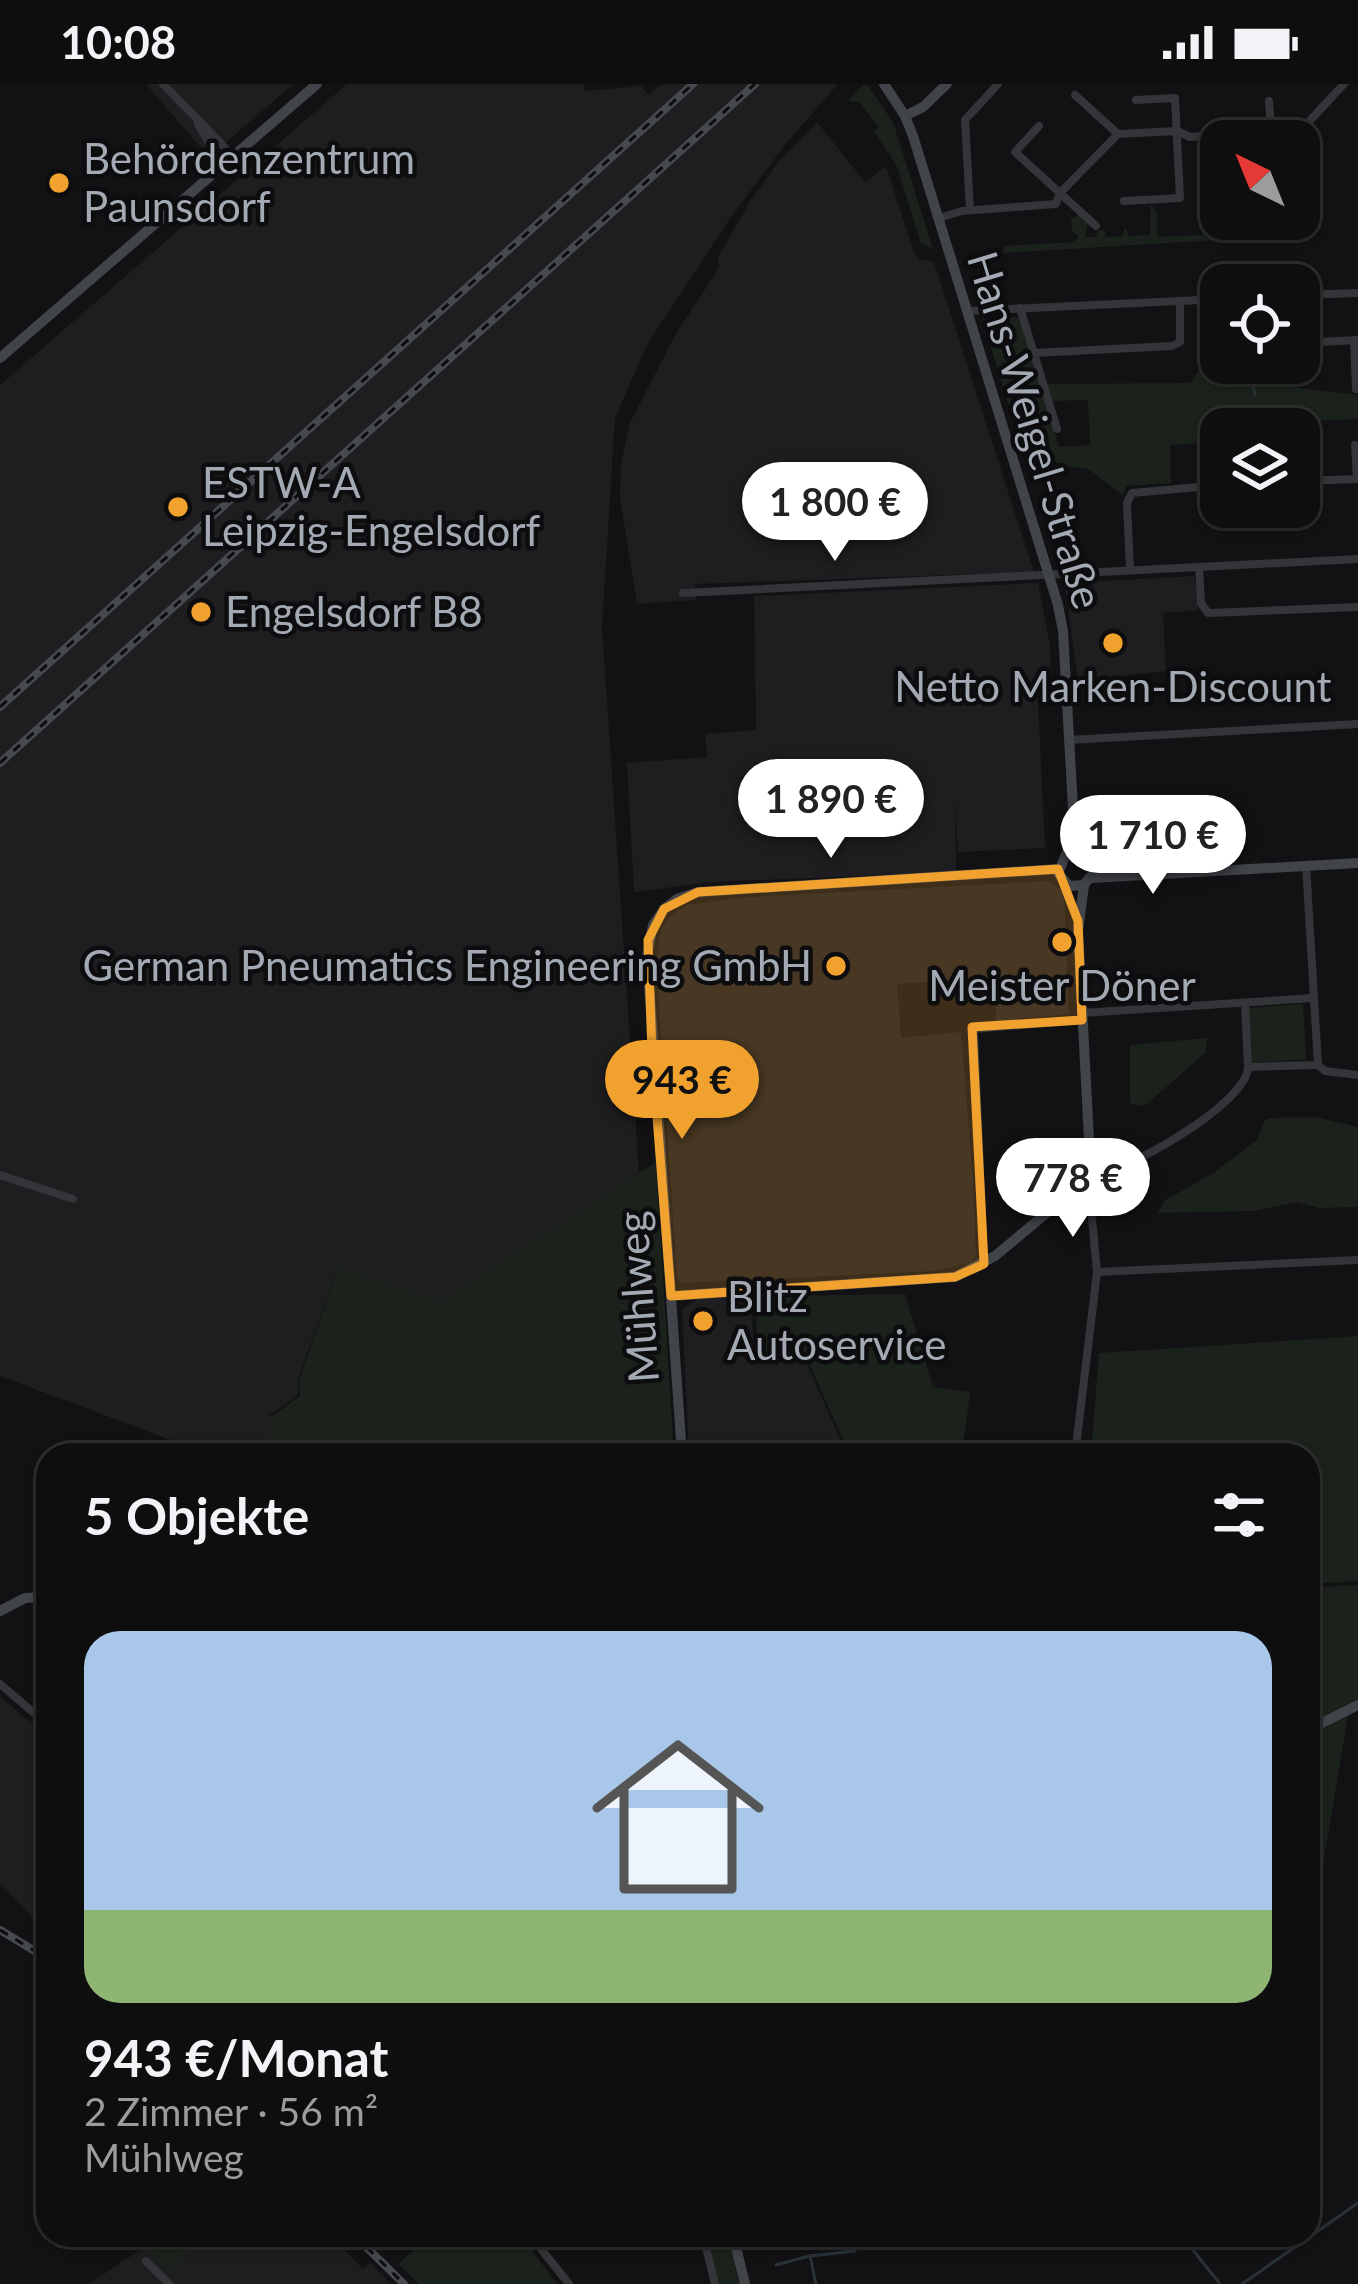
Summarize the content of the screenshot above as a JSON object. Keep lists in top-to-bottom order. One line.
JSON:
{"streets":{"street":["Hans-Weigel-Straße","Mühlweg"]},"places":["Behördenzentrum Paunsdorf","ESTW-A Leipzig-Engelsdorf","Engelsdorf B8","Netto Marken-Discount","Meister Döner","German Pneumatics Engineering GmbH","Blitz Autoservice"],"north":"top left","page":{"status":"10:08","price":["1 800 €","1 890 €","1 710 €","943 €","778 €"],"heading":"5 Objekte","list":[{"name":"943 €/Monat","note":"2 Zimmer · 56 m² · Mühlweg"}]}}
